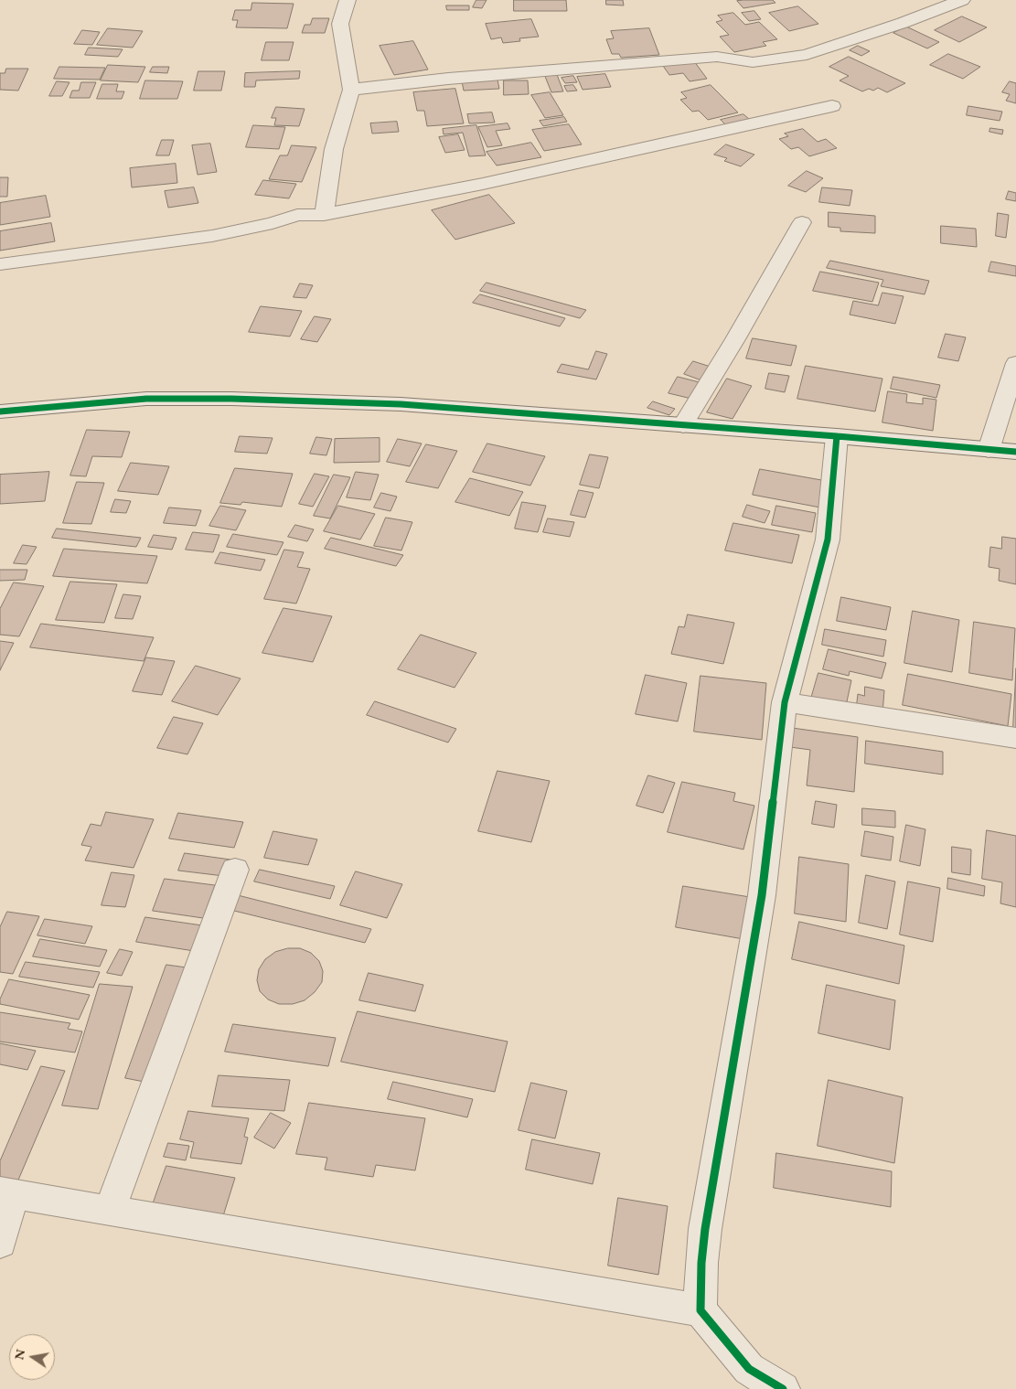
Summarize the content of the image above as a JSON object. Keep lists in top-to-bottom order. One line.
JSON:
{"north":"left"}
